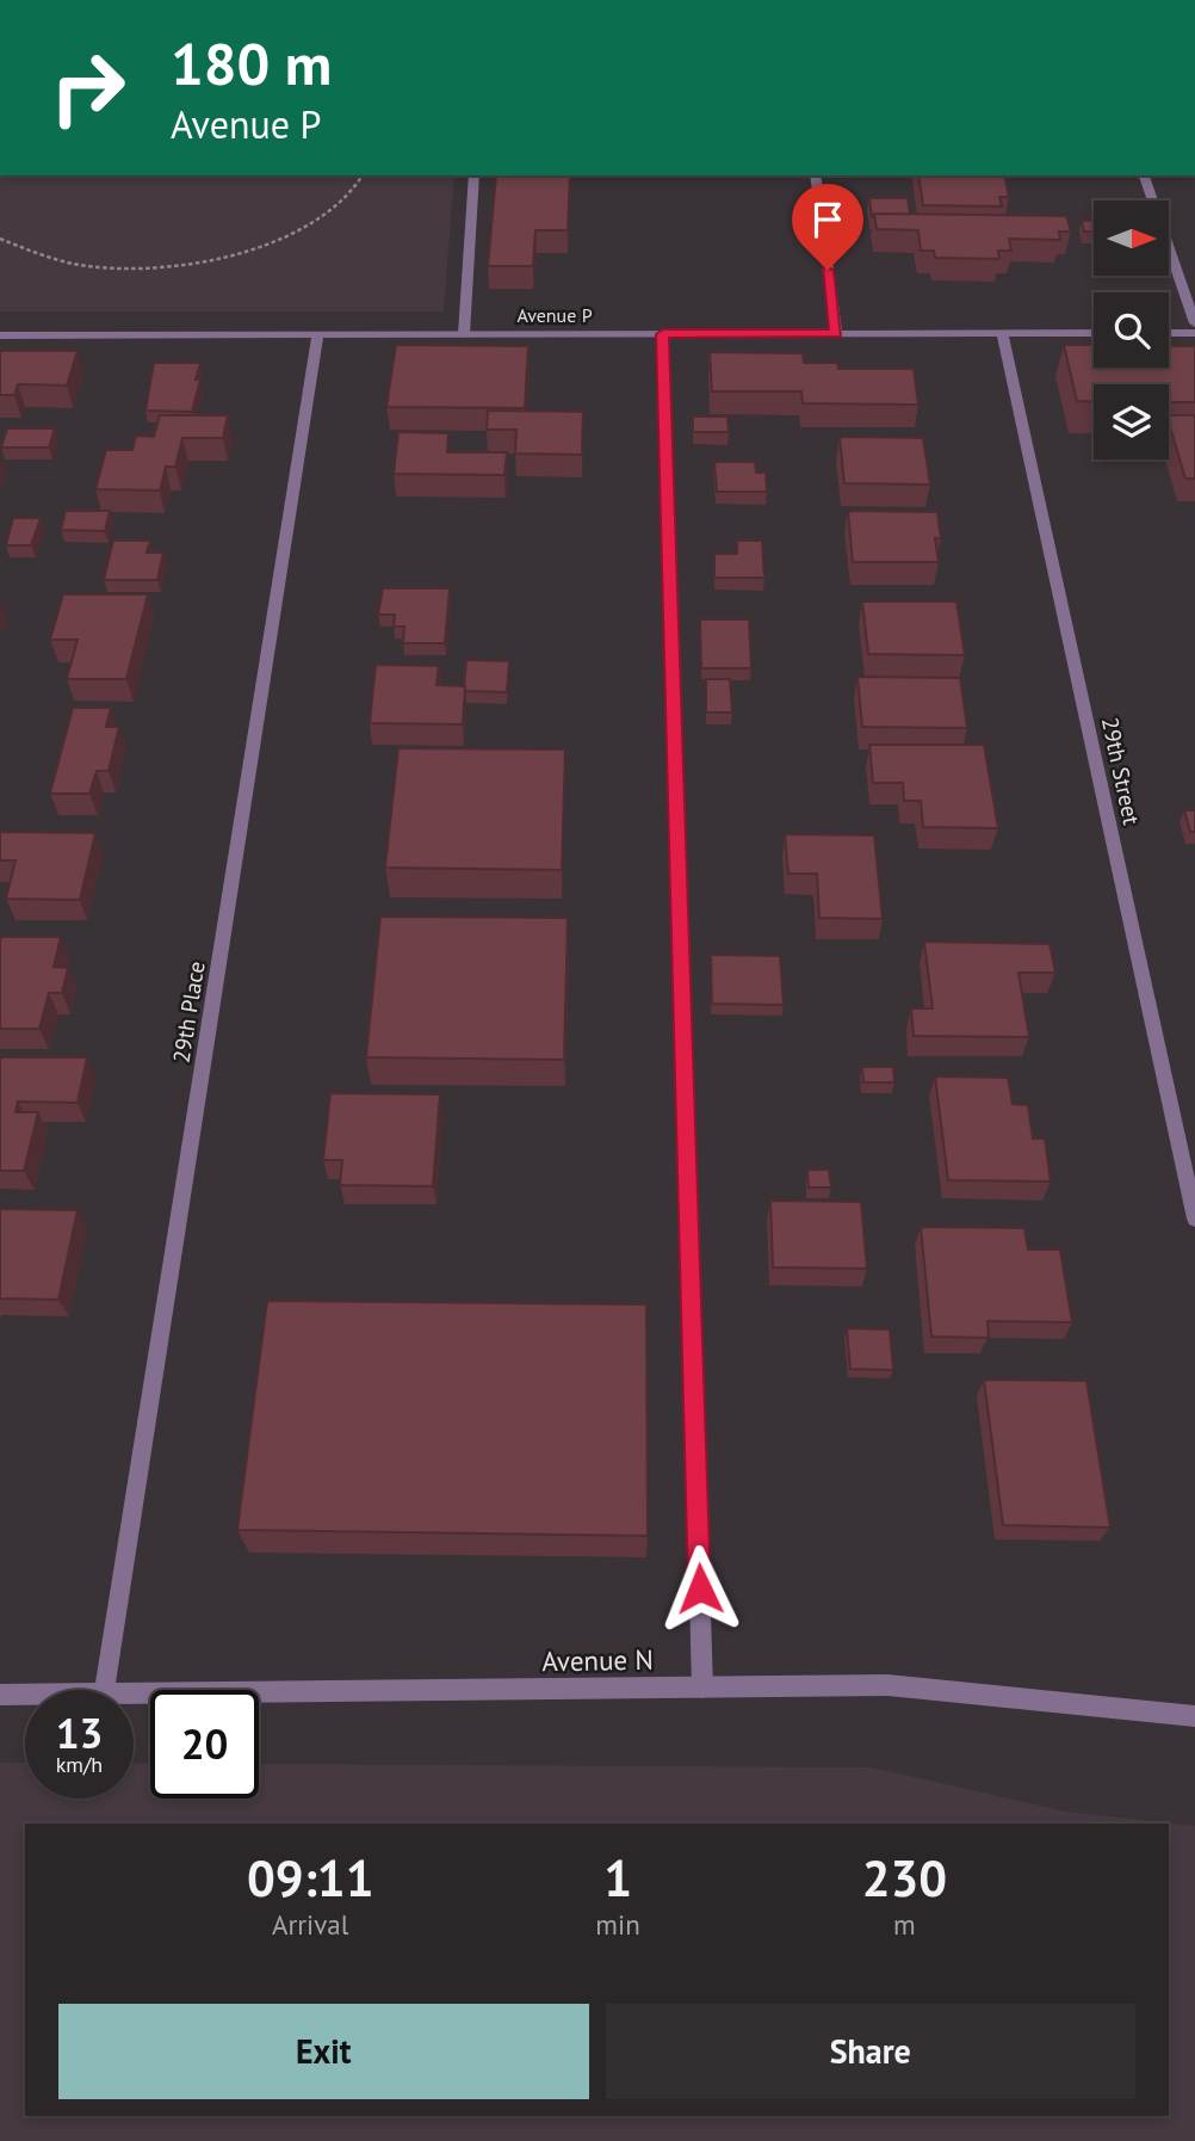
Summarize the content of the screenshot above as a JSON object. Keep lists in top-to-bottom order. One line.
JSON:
{"streets":{"street":["Avenue P","29th Street","29th Place","Avenue N"]},"crossings":[["Avenue P","29th Street"],["Avenue P","29th Place"]],"north":"right","page":{"turn":["180 m","Avenue P"],"speed":"13 km/h","limit":"20","eta":["09:11","Arrival","1","min","230","m"],"buttons":["Exit","Share"]}}
